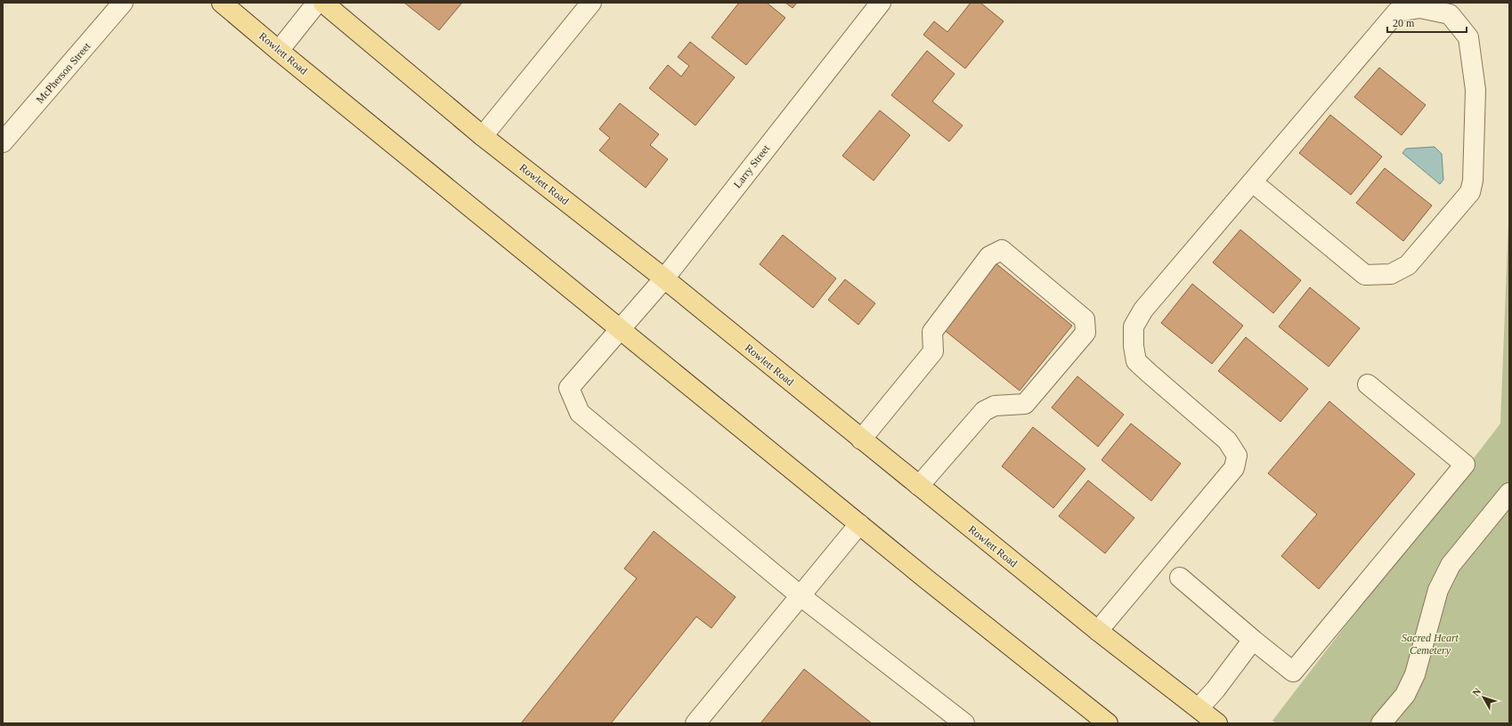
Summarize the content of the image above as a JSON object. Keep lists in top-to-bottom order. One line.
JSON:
{"streets":{"main road":["Rowlett Road"],"street":["McPherson Street","Larry Street"]},"crossings":[["Rowlett Road","Larry Street"]],"parks":["Sacred Heart Cemetery"],"scale_bar":"20 m","north":"top left"}
